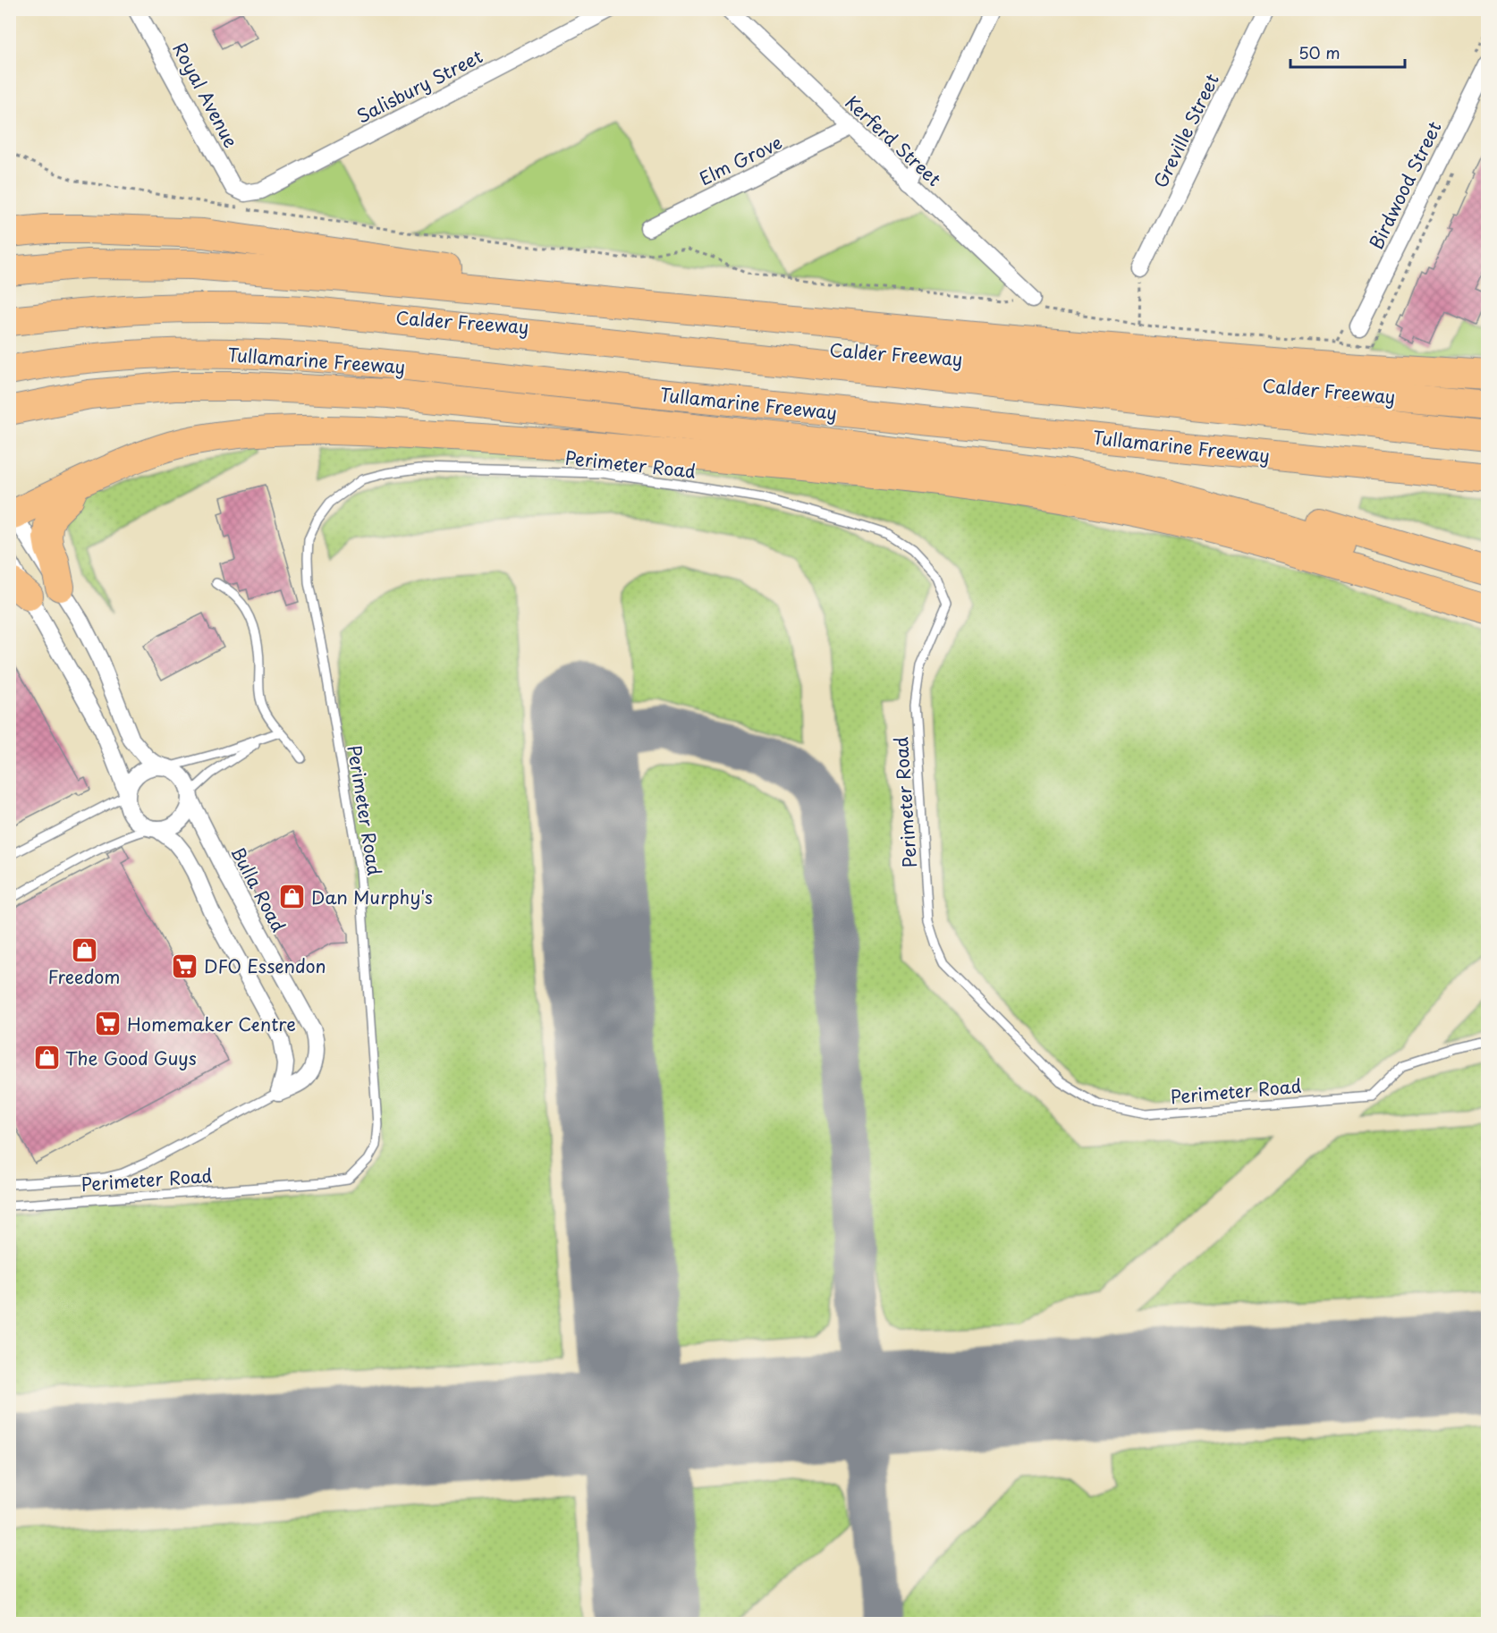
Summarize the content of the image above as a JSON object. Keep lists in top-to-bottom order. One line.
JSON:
{"streets":{"highway":["Calder Freeway","Tullamarine Freeway"],"street":["Salisbury Street","Royal Avenue","Greville Street","Kerferd Street","Elm Grove","Birdwood Street","Bulla Road"],"lane":["Perimeter Road"]},"crossings":[["Salisbury Street","Royal Avenue"],["Kerferd Street","Elm Grove"]],"places":{"shop":["Dan Murphy's","Freedom","The Good Guys"],"supermarket":["DFO Essendon","Homemaker Centre"]},"scale_bar":"50 m"}
